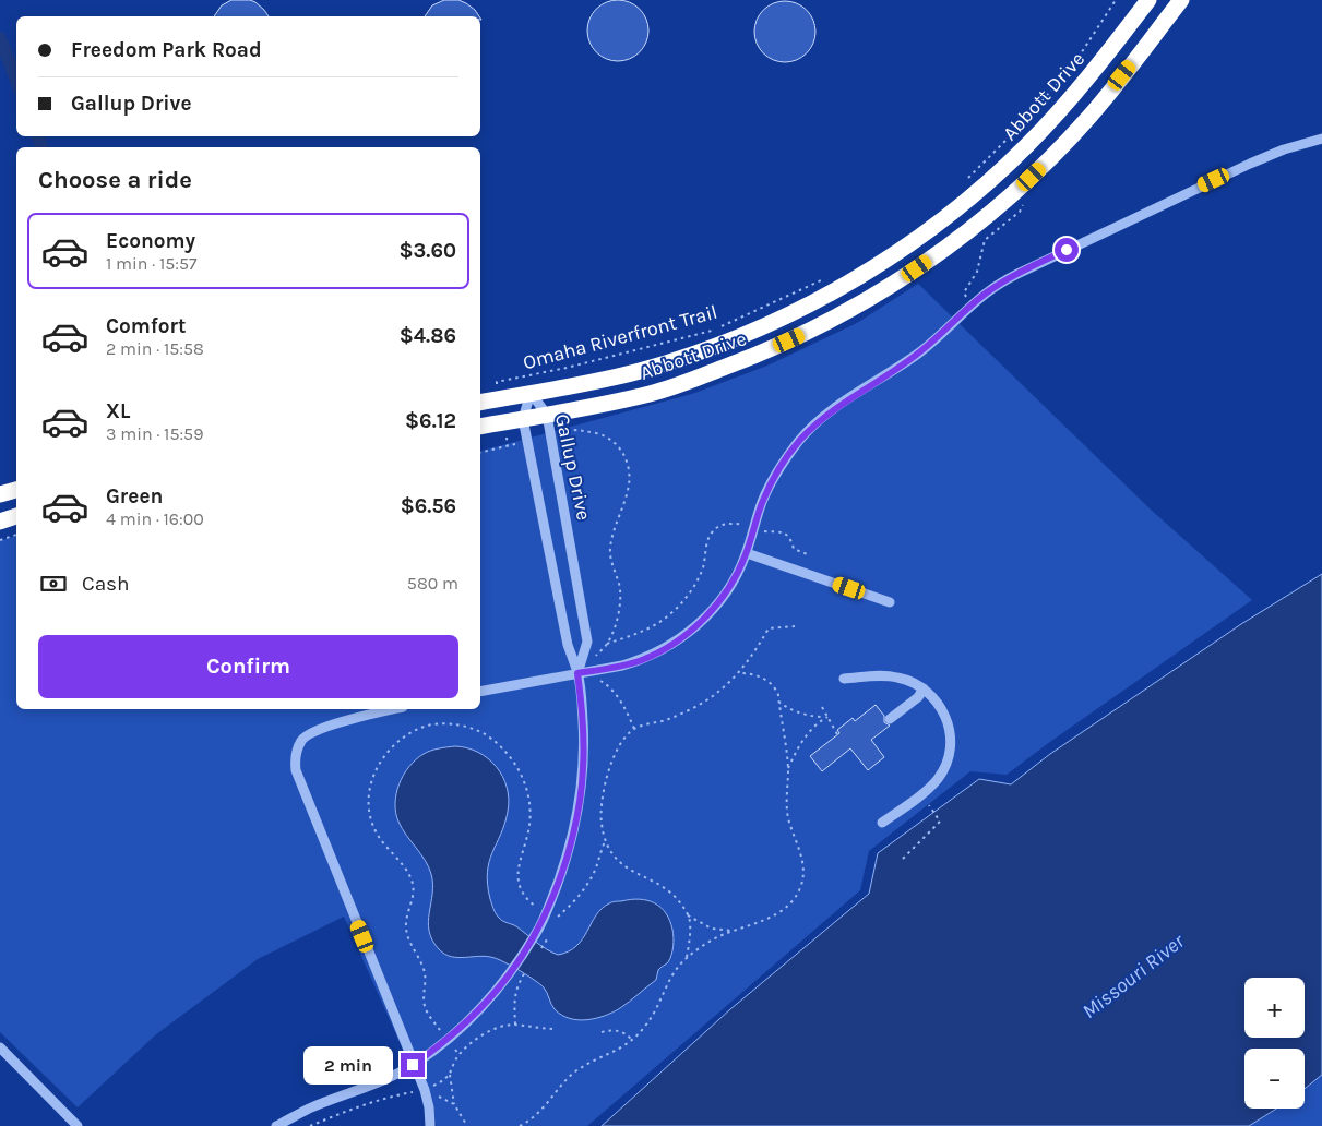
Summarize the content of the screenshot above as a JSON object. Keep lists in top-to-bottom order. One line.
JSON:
{"streets":{"highway":["Abbott Drive"],"street":["Gallup Drive"],"path":["Omaha Riverfront Trail"]},"crossings":[["Abbott Drive","Omaha Riverfront Trail"],["Abbott Drive","Gallup Drive"]],"water":["Missouri River"],"page":{"banner":["Freedom Park Road","Gallup Drive"],"heading":"Choose a ride","list":[{"name":"Economy","note":"1 min · 15:57","value":"$3.60"},{"name":"Comfort","note":"2 min · 15:58","value":"$4.86"},{"name":"XL","note":"3 min · 15:59","value":"$6.12"},{"name":"Green","note":"4 min · 16:00","value":"$6.56"}],"pay":["Cash","580 m"],"buttons":"Confirm","map_buttons":["+","−"],"bubble":"2 min"}}
